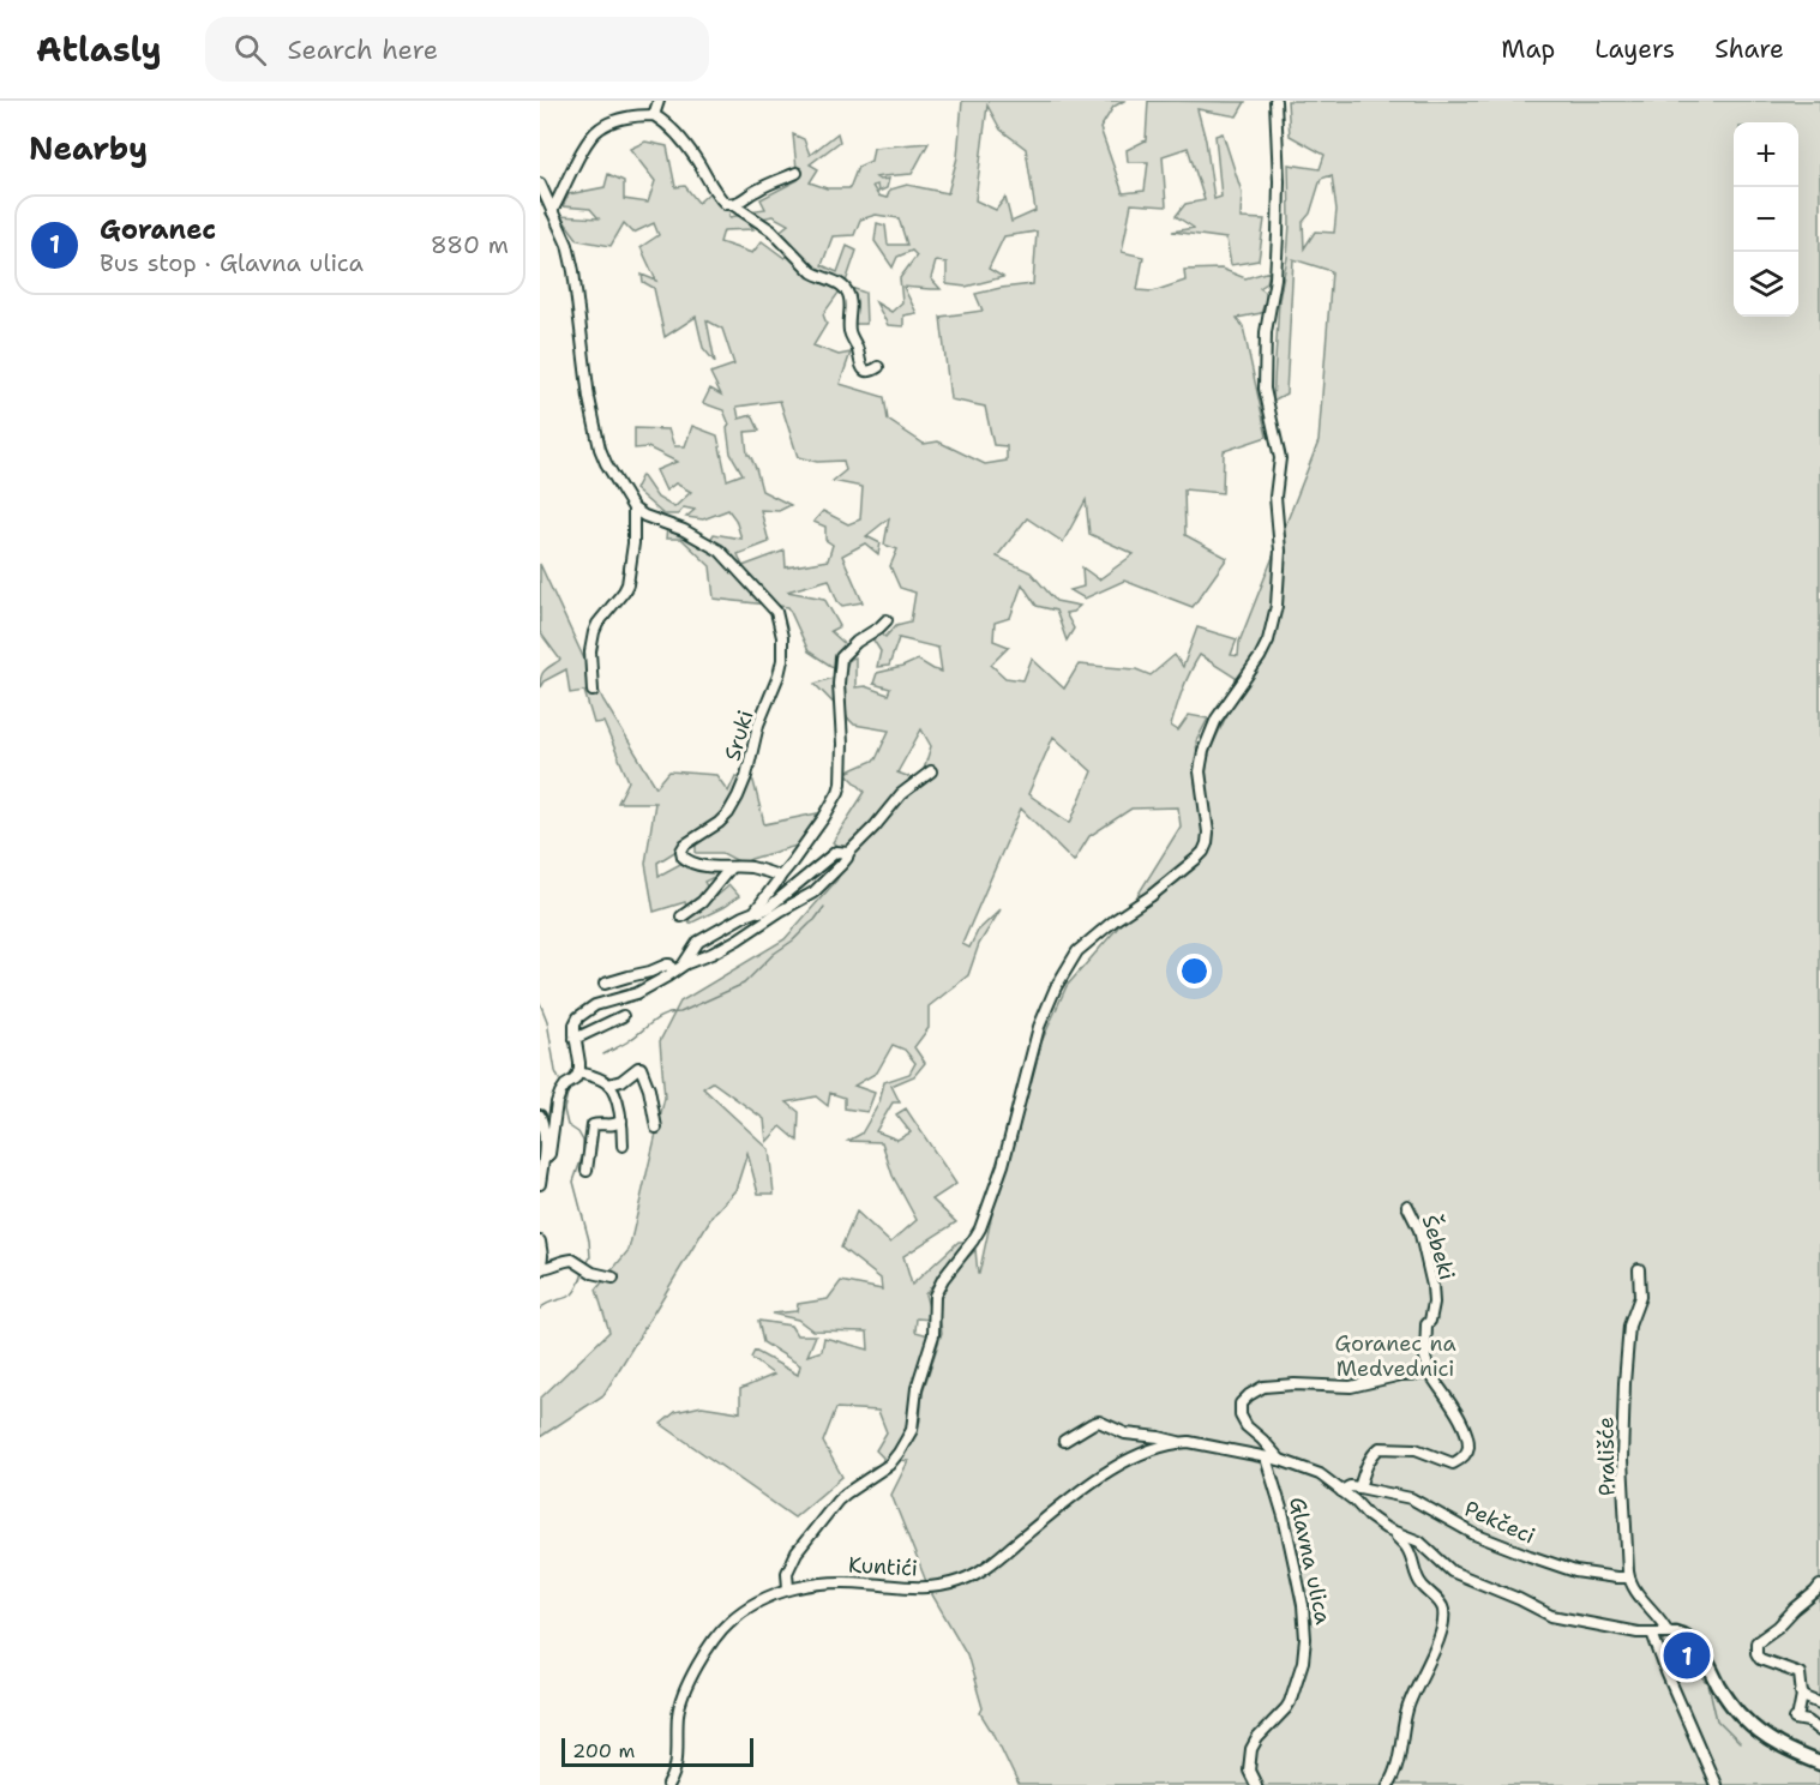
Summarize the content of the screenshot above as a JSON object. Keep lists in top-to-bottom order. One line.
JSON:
{"streets":{"street":["Sruki","Šebeki","Prališće","Pekčeci","Glavna ulica","Kuntići"]},"crossings":[["Prališće","Pekčeci"],["Pekčeci","Glavna ulica"],["Glavna ulica","Kuntići"]],"parks":["Goranec na Medvednici"],"scale_bar":"200 m","page":{"header":"Atlasly","search":"Search here","nav":["Map","Layers","Share"],"heading":"Nearby","map_buttons":["+","−"],"list":[{"mark":"1","name":"Goranec","note":"Bus stop · Glavna ulica","value":"880 m"}],"pins":"1","scale":"200 m"}}
